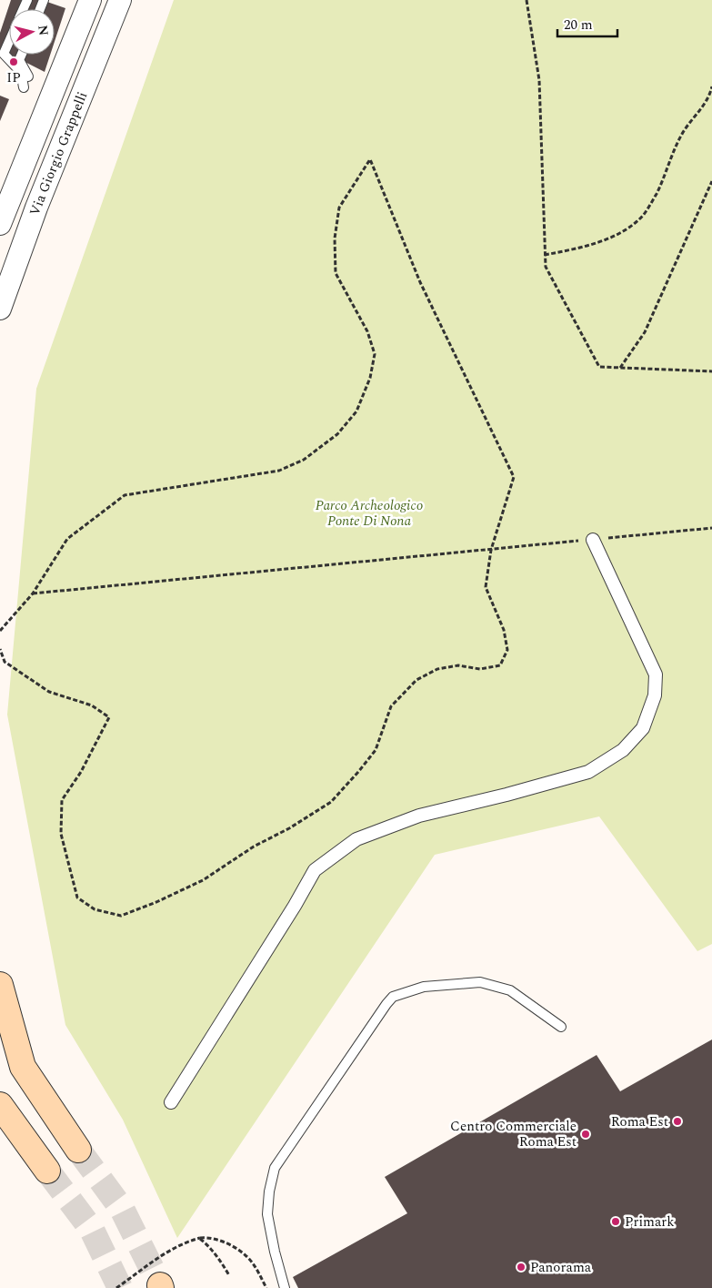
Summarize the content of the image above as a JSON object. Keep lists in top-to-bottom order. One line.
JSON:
{"streets":{"street":["Via Giorgio Grappelli"]},"parks":["Parco Archeologico Ponte Di Nona"],"places":["IP","Roma Est","Centro Commerciale Roma Est","Primark","Panorama"],"scale_bar":"20 m","north":"right"}
